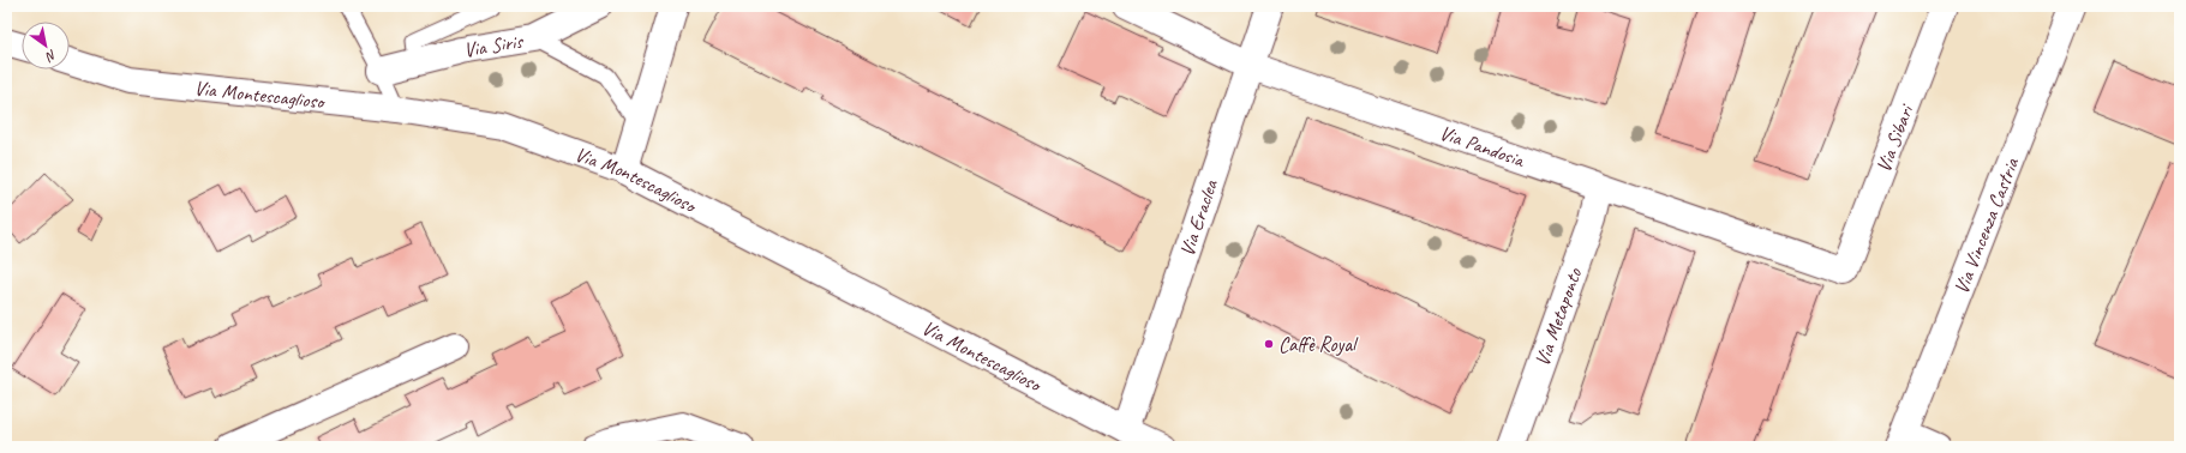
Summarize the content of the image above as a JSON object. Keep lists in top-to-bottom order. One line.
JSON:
{"streets":{"street":["Via Siris","Via Montescaglioso","Via Sibari","Via Pandosia","Via Eraclea","Via Vincenza Castria","Via Metaponto"]},"crossings":[["Via Montescaglioso","Via Eraclea"],["Via Sibari","Via Pandosia"],["Via Pandosia","Via Eraclea"],["Via Pandosia","Via Metaponto"]],"places":["Caffè Royal"],"north":"bottom right"}
